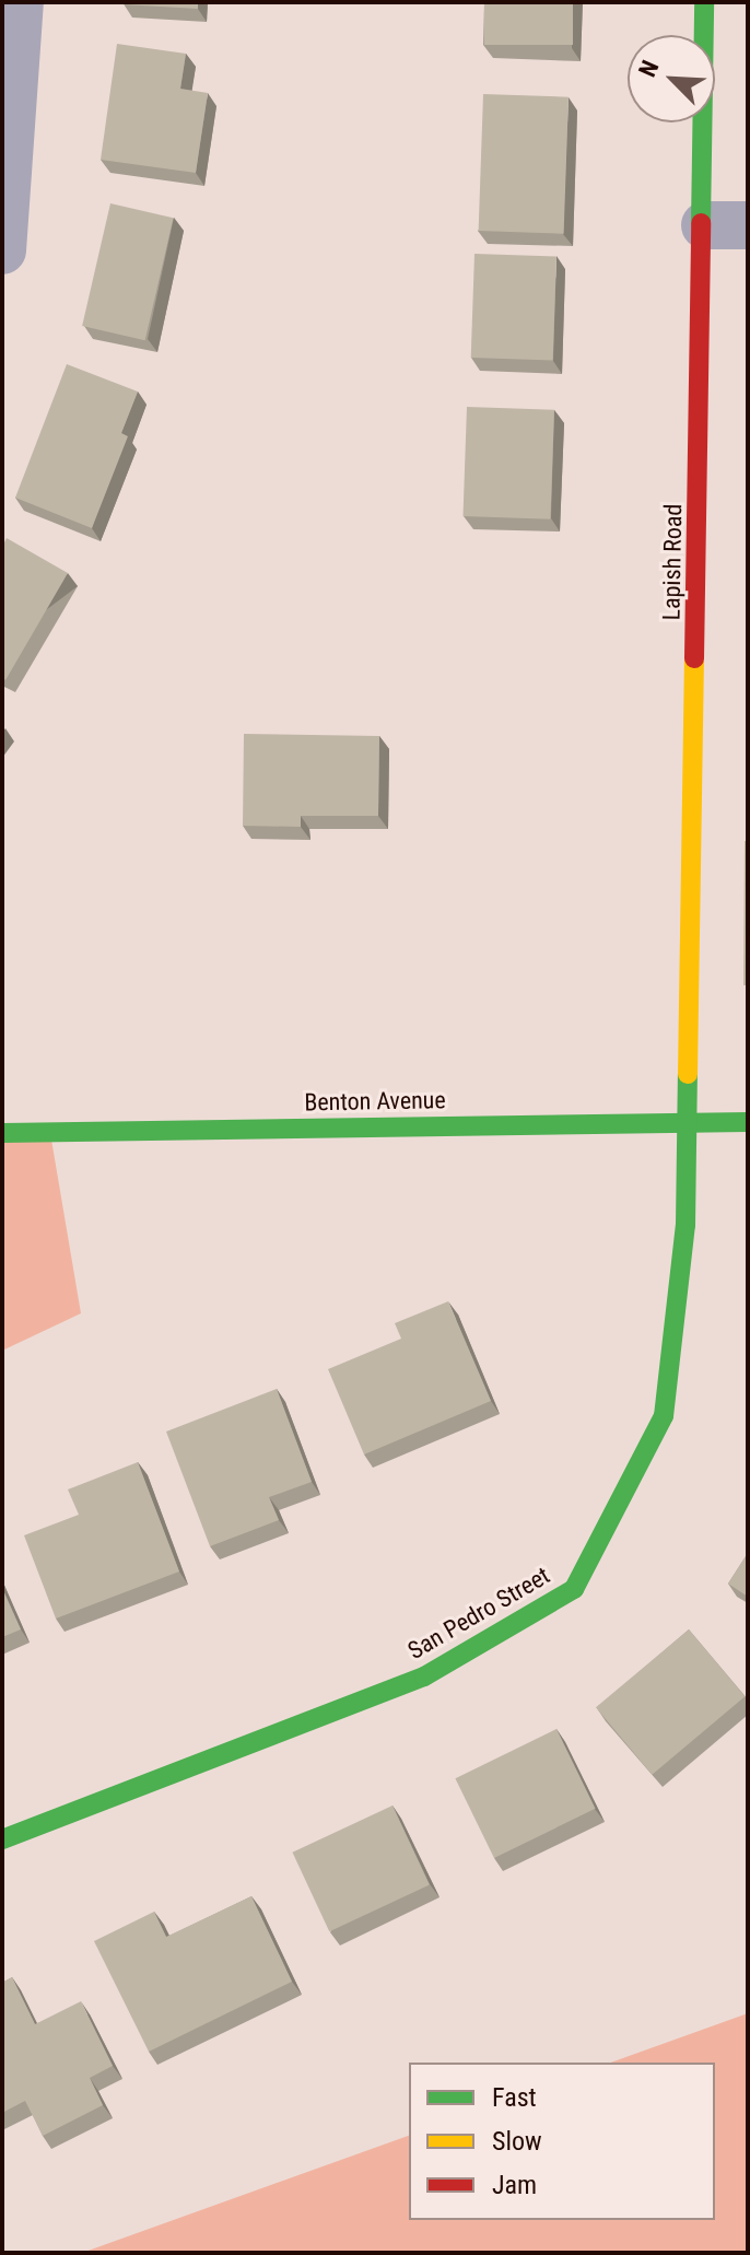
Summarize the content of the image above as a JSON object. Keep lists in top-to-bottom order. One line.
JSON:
{"streets":{"street":["Lapish Road","Benton Avenue","San Pedro Street"]},"crossings":[["Lapish Road","Benton Avenue"],["Lapish Road","San Pedro Street"],["Benton Avenue","San Pedro Street"]],"legend":["Fast","Slow","Jam"],"north":"top left"}
